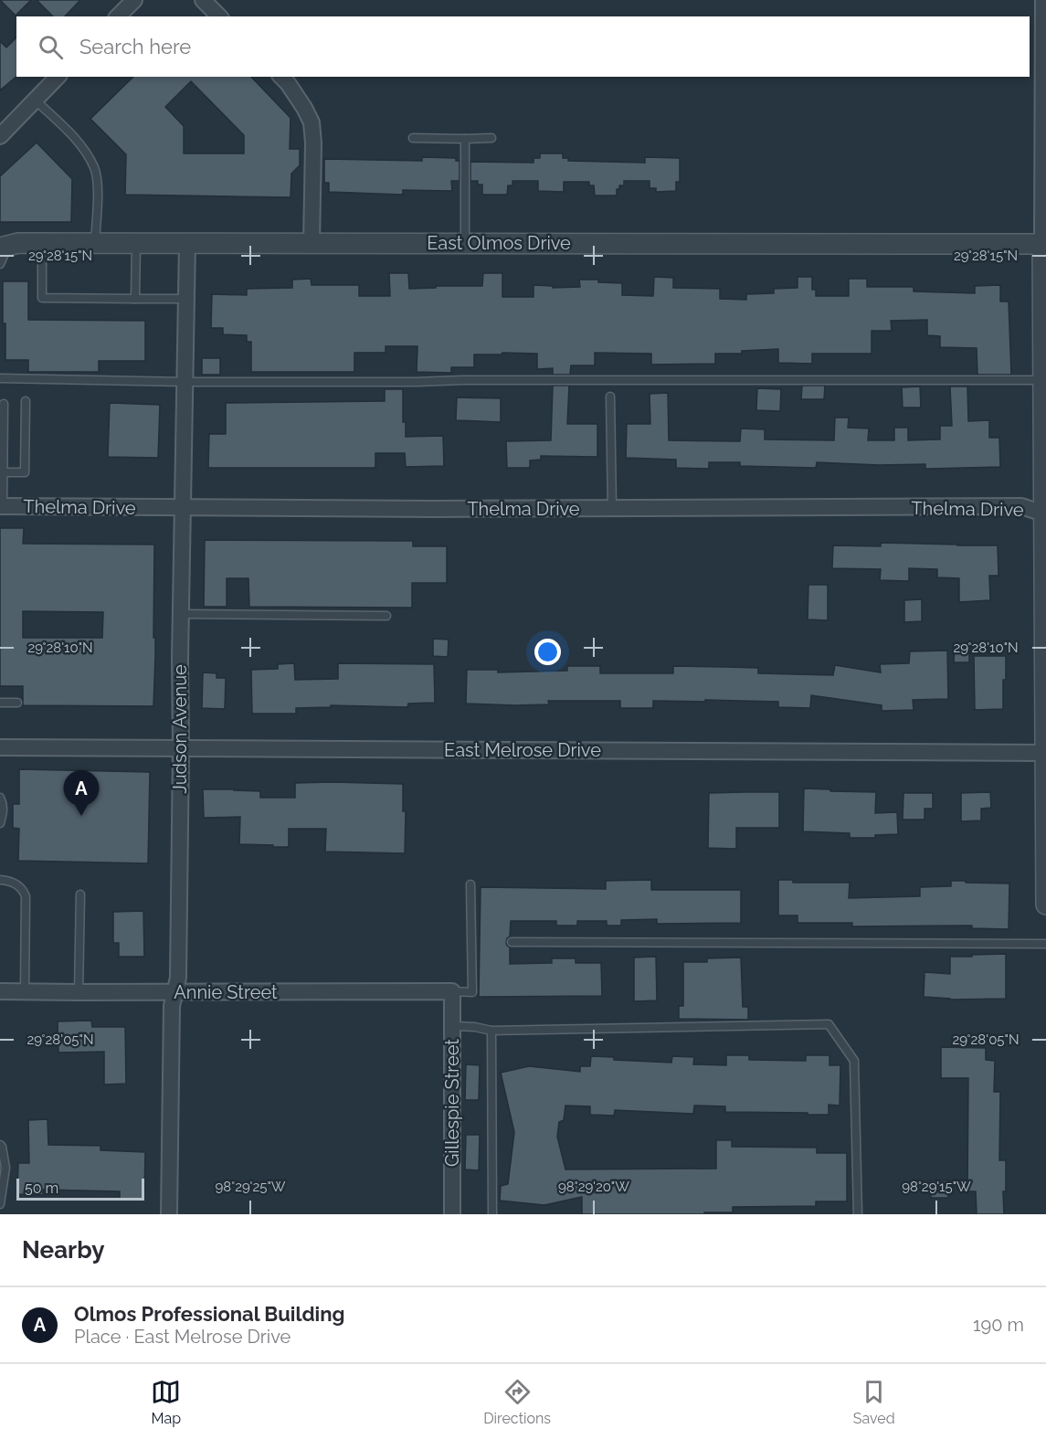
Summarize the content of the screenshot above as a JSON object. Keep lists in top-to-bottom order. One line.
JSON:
{"streets":{"street":["East Olmos Drive","Thelma Drive","Judson Avenue","East Melrose Drive","Annie Street","Gillespie Street"]},"crossings":[["East Olmos Drive","Judson Avenue"],["Thelma Drive","Judson Avenue"],["Judson Avenue","East Melrose Drive"],["Judson Avenue","Annie Street"],["Annie Street","Gillespie Street"]],"scale_bar":"50 m","page":{"search":"Search here","pins":"A","scale":"50 m","heading":"Nearby","list":[{"mark":"A","name":"Olmos Professional Building","note":"Place · East Melrose Drive","value":"190 m"}],"nav":["Map","Directions","Saved"]},"coordinates":["29°28'15\"N","29°28'10\"N","29°28'05\"N","98°29'25\"W","98°29'20\"W","98°29'15\"W"]}
